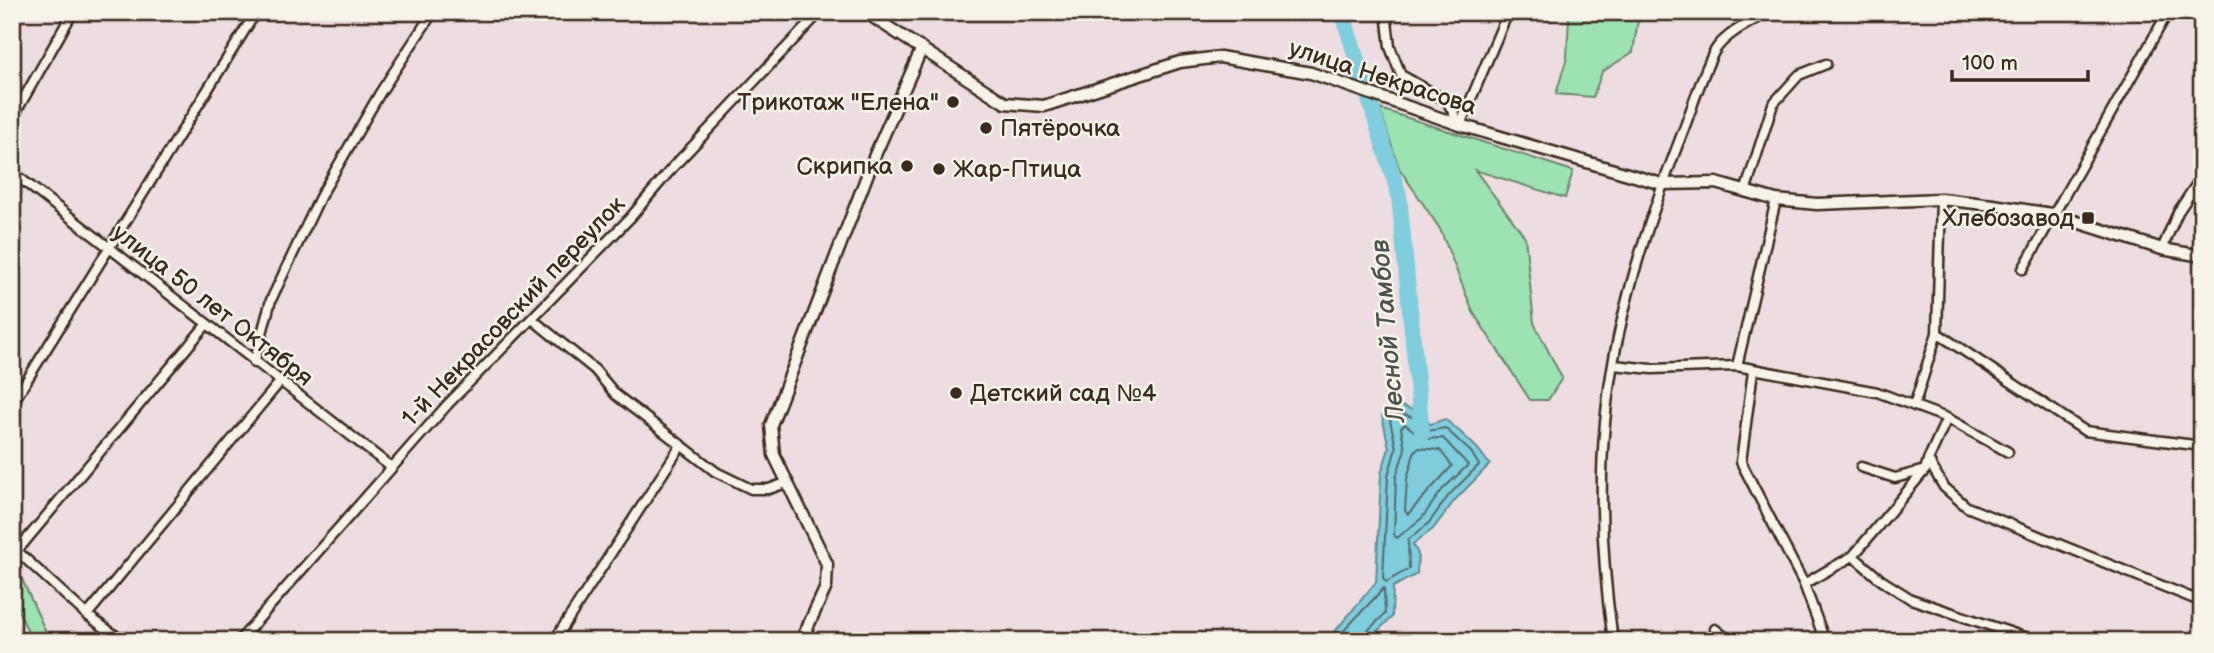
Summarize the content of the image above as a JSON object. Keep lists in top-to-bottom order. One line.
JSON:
{"streets":{"street":["улица Некрасова","улица 50 лет Октября","1-й Некрасовский переулок"]},"crossings":[["улица 50 лет Октября","1-й Некрасовский переулок"]],"water":["Лесной Тамбов"],"places":{"other":["Трикотаж \"Елена\"","Пятёрочка","Скрипка","Жар-Птица","Детский сад №4"],"transit":["Хлебозавод"]},"scale_bar":"100 m"}
